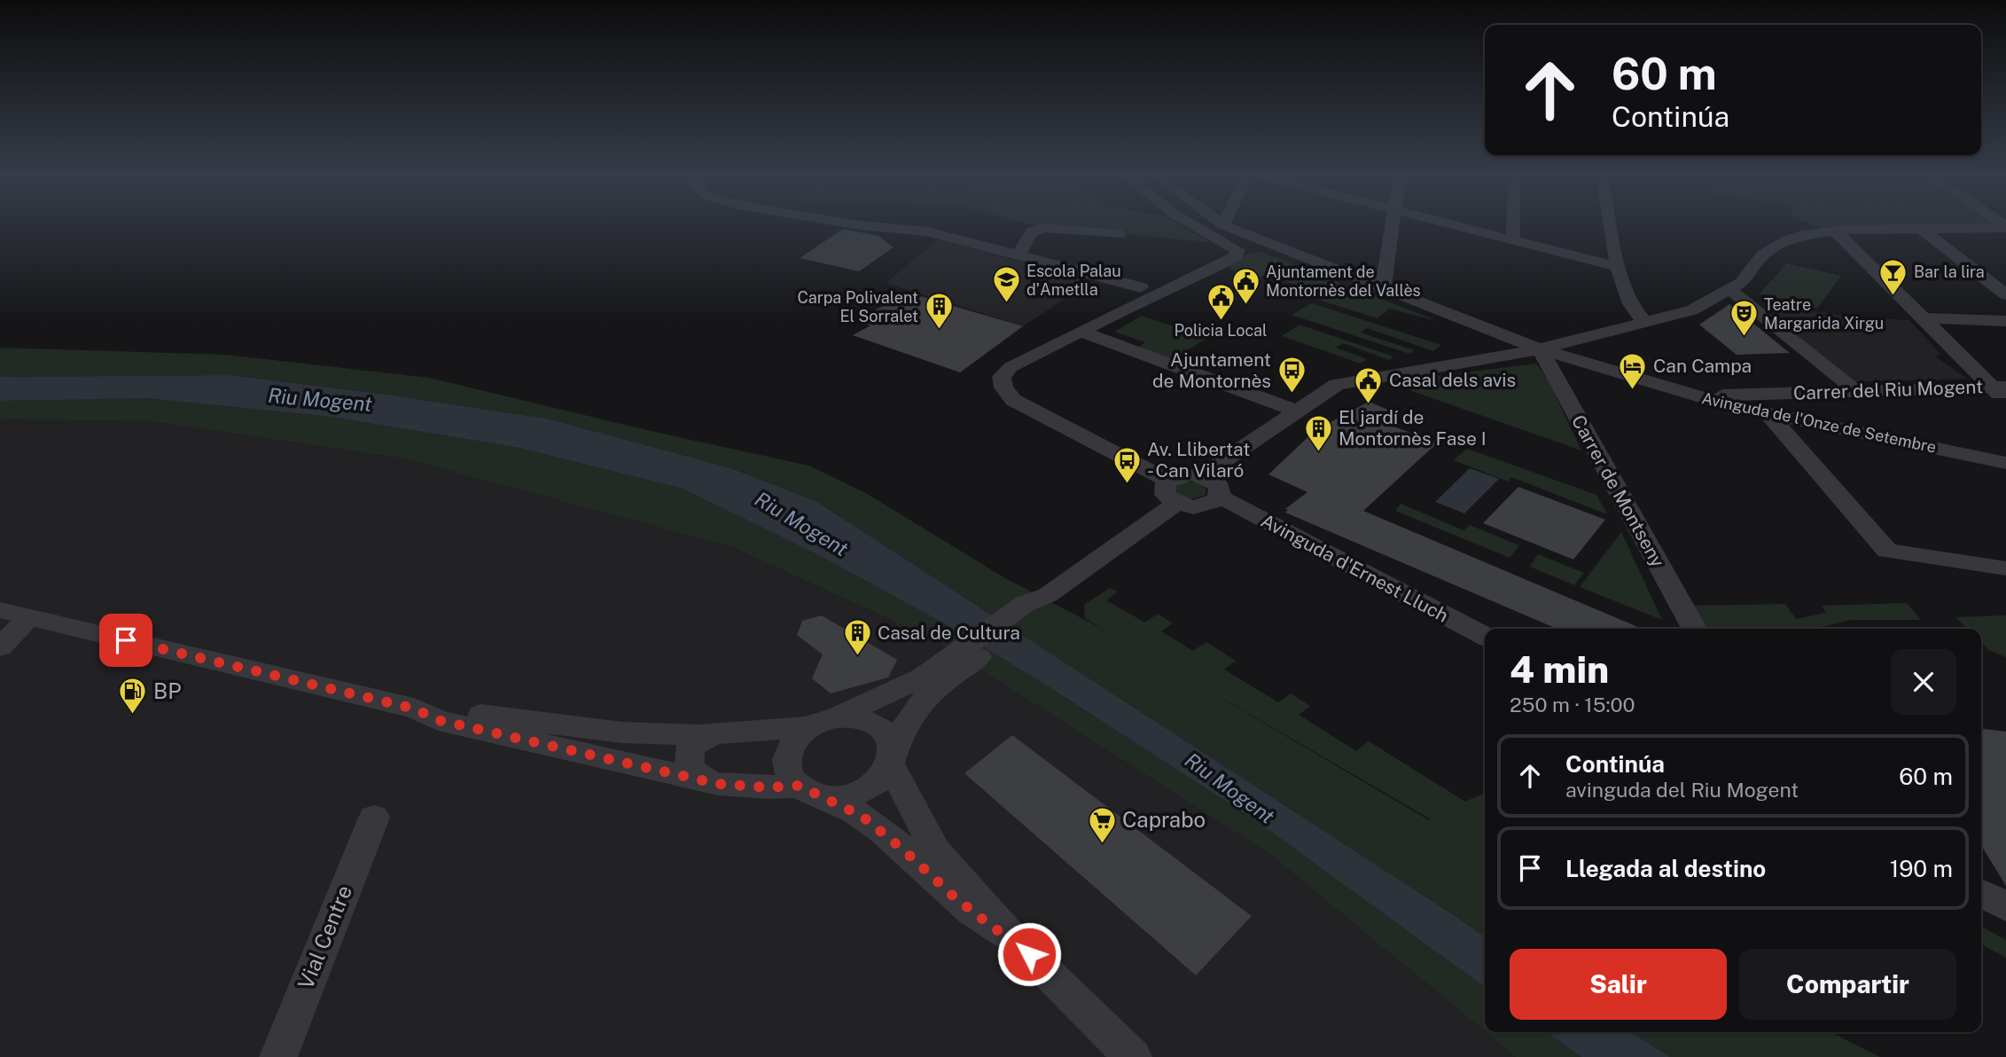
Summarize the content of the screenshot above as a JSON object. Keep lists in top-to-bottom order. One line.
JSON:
{"streets":{"street":["Carrer del Riu Mogent","Avinguda de l'Onze de Setembre","Carrer de Montseny","Avinguda d'Ernest Lluch","Vial Centre"]},"crossings":[["Carrer del Riu Mogent","Avinguda de l'Onze de Setembre"],["Avinguda de l'Onze de Setembre","Carrer de Montseny"]],"water":["Riu Mogent"],"places":{"bar":["Bar la lira"],"school or university":["Escola Palau d'Ametlla"],"public building":["Ajuntament de Montornès del Vallès","Policia Local","Casal dels avis"],"building":["Carpa Polivalent El Sorralet","El jardí de Montornès Fase I","Casal de Cultura"],"theatre":["Teatre Margarida Xirgu"],"hotel":["Can Campa"],"bus stop":["Ajuntament de Montornès","Av. Llibertat - Can Vilaró"],"fuel station":["BP"],"supermarket":["Caprabo"]},"page":{"turn":["60 m","Continúa"],"heading":["4 min","250 m · 15:00"],"list":[{"name":"Continúa","note":"avinguda del Riu Mogent","value":"60 m"},{"name":"Llegada al destino","value":"190 m"}],"buttons":["Salir","Compartir"]}}
